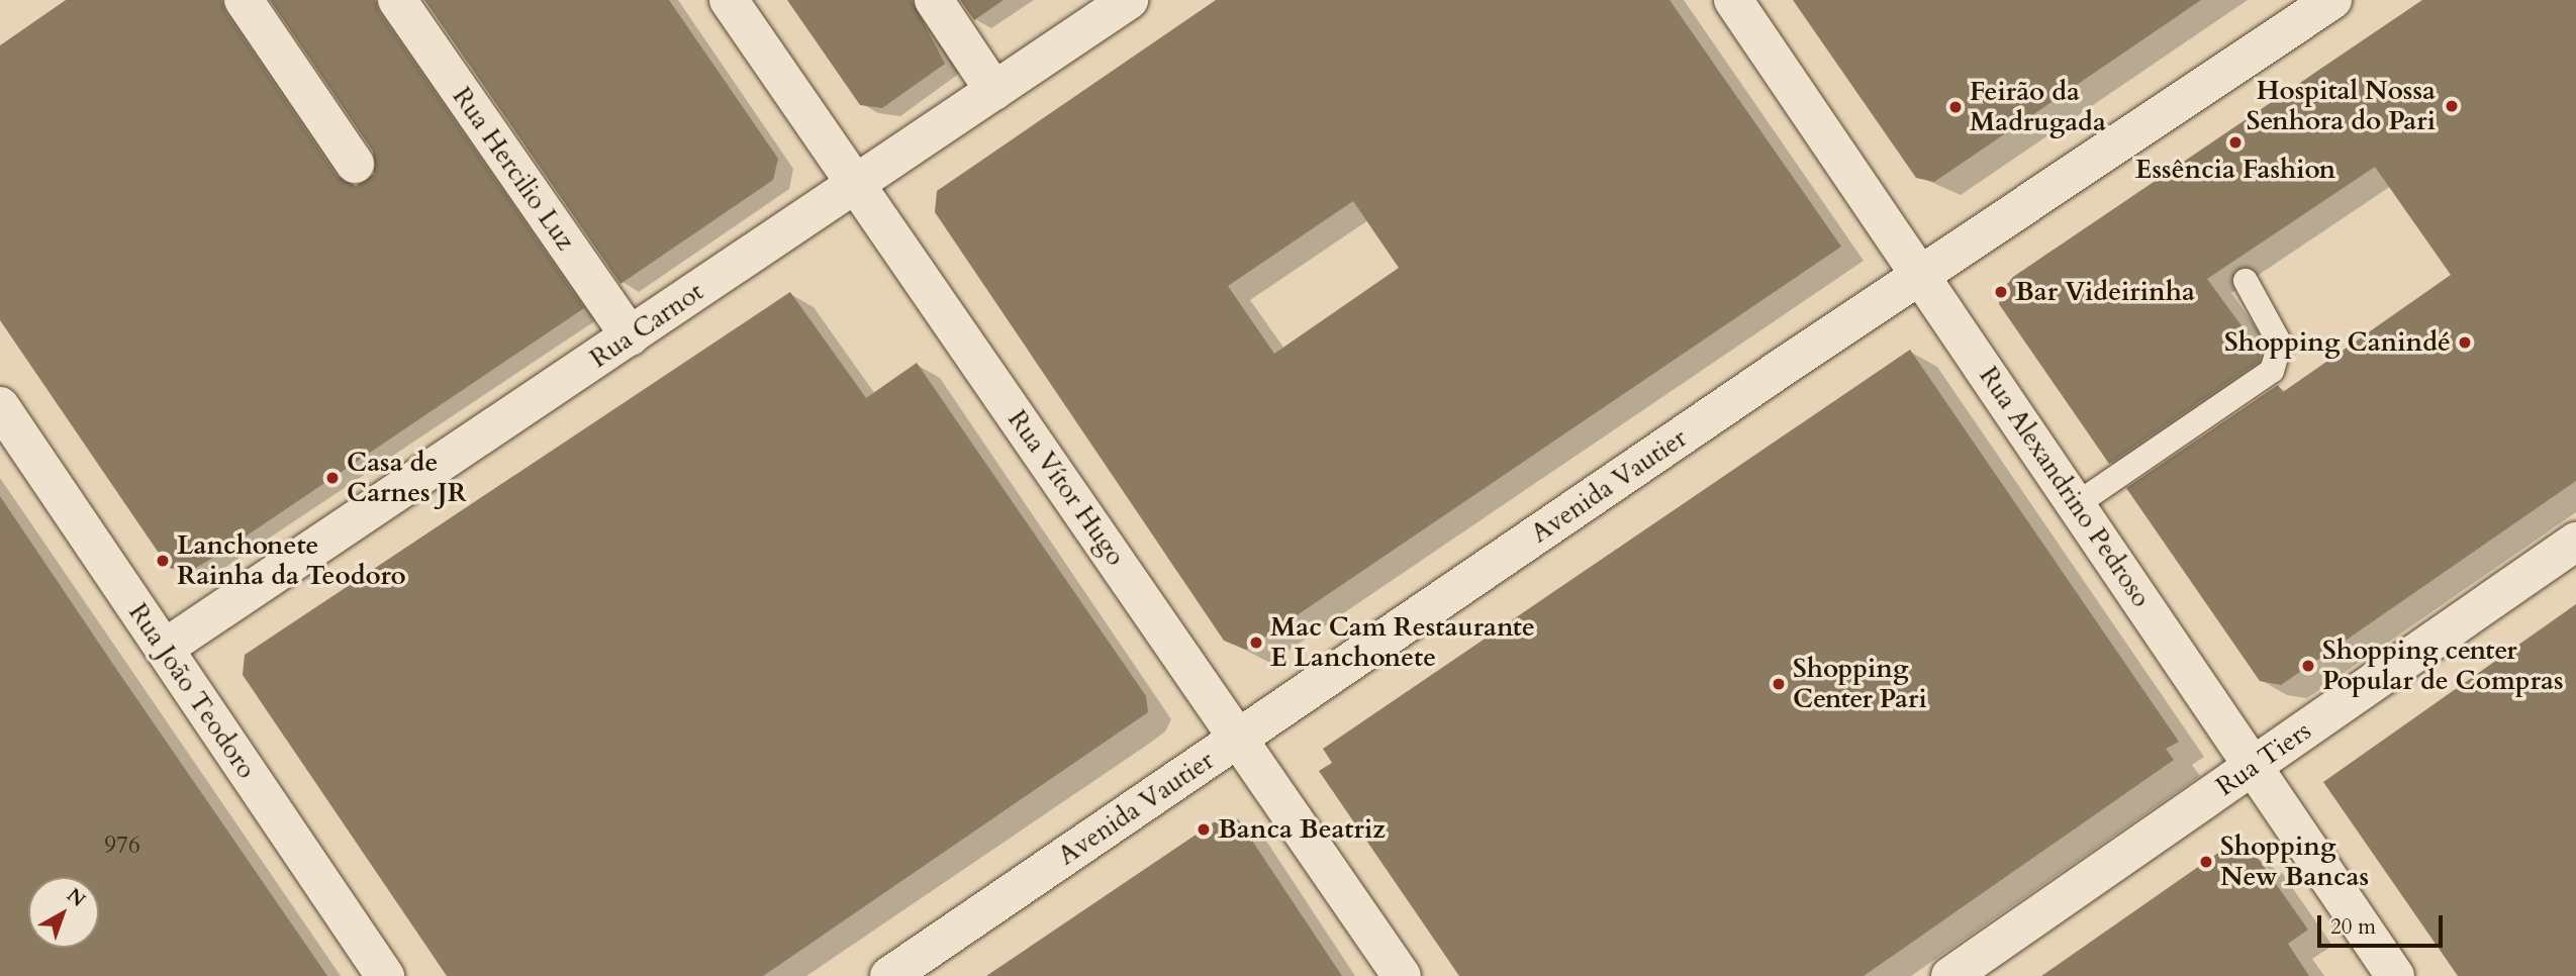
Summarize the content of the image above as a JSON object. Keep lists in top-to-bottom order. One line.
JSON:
{"streets":{"street":["Rua Hercilio Luz","Rua Carnot","Avenida Vautier","Rua Alexandrino Pedroso","Rua Vítor Hugo","Rua João Teodoro","Rua Tiers"]},"crossings":[["Rua Hercilio Luz","Rua Carnot"],["Rua Carnot","Rua Vítor Hugo"],["Rua Carnot","Rua João Teodoro"],["Avenida Vautier","Rua Alexandrino Pedroso"],["Avenida Vautier","Rua Vítor Hugo"],["Rua Alexandrino Pedroso","Rua Tiers"]],"places":["Hospital Nossa Senhora do Pari","Feirão da Madrugada","Essência Fashion","Bar Videirinha","Shopping Canindé","Casa de Carnes JR","Lanchonete Rainha da Teodoro","Mac Cam Restaurante E Lanchonete","Shopping center Popular de Compras","Shopping Center Pari","Banca Beatriz","Shopping New Bancas"],"house_numbers":["976"],"scale_bar":"20 m","north":"top right"}
